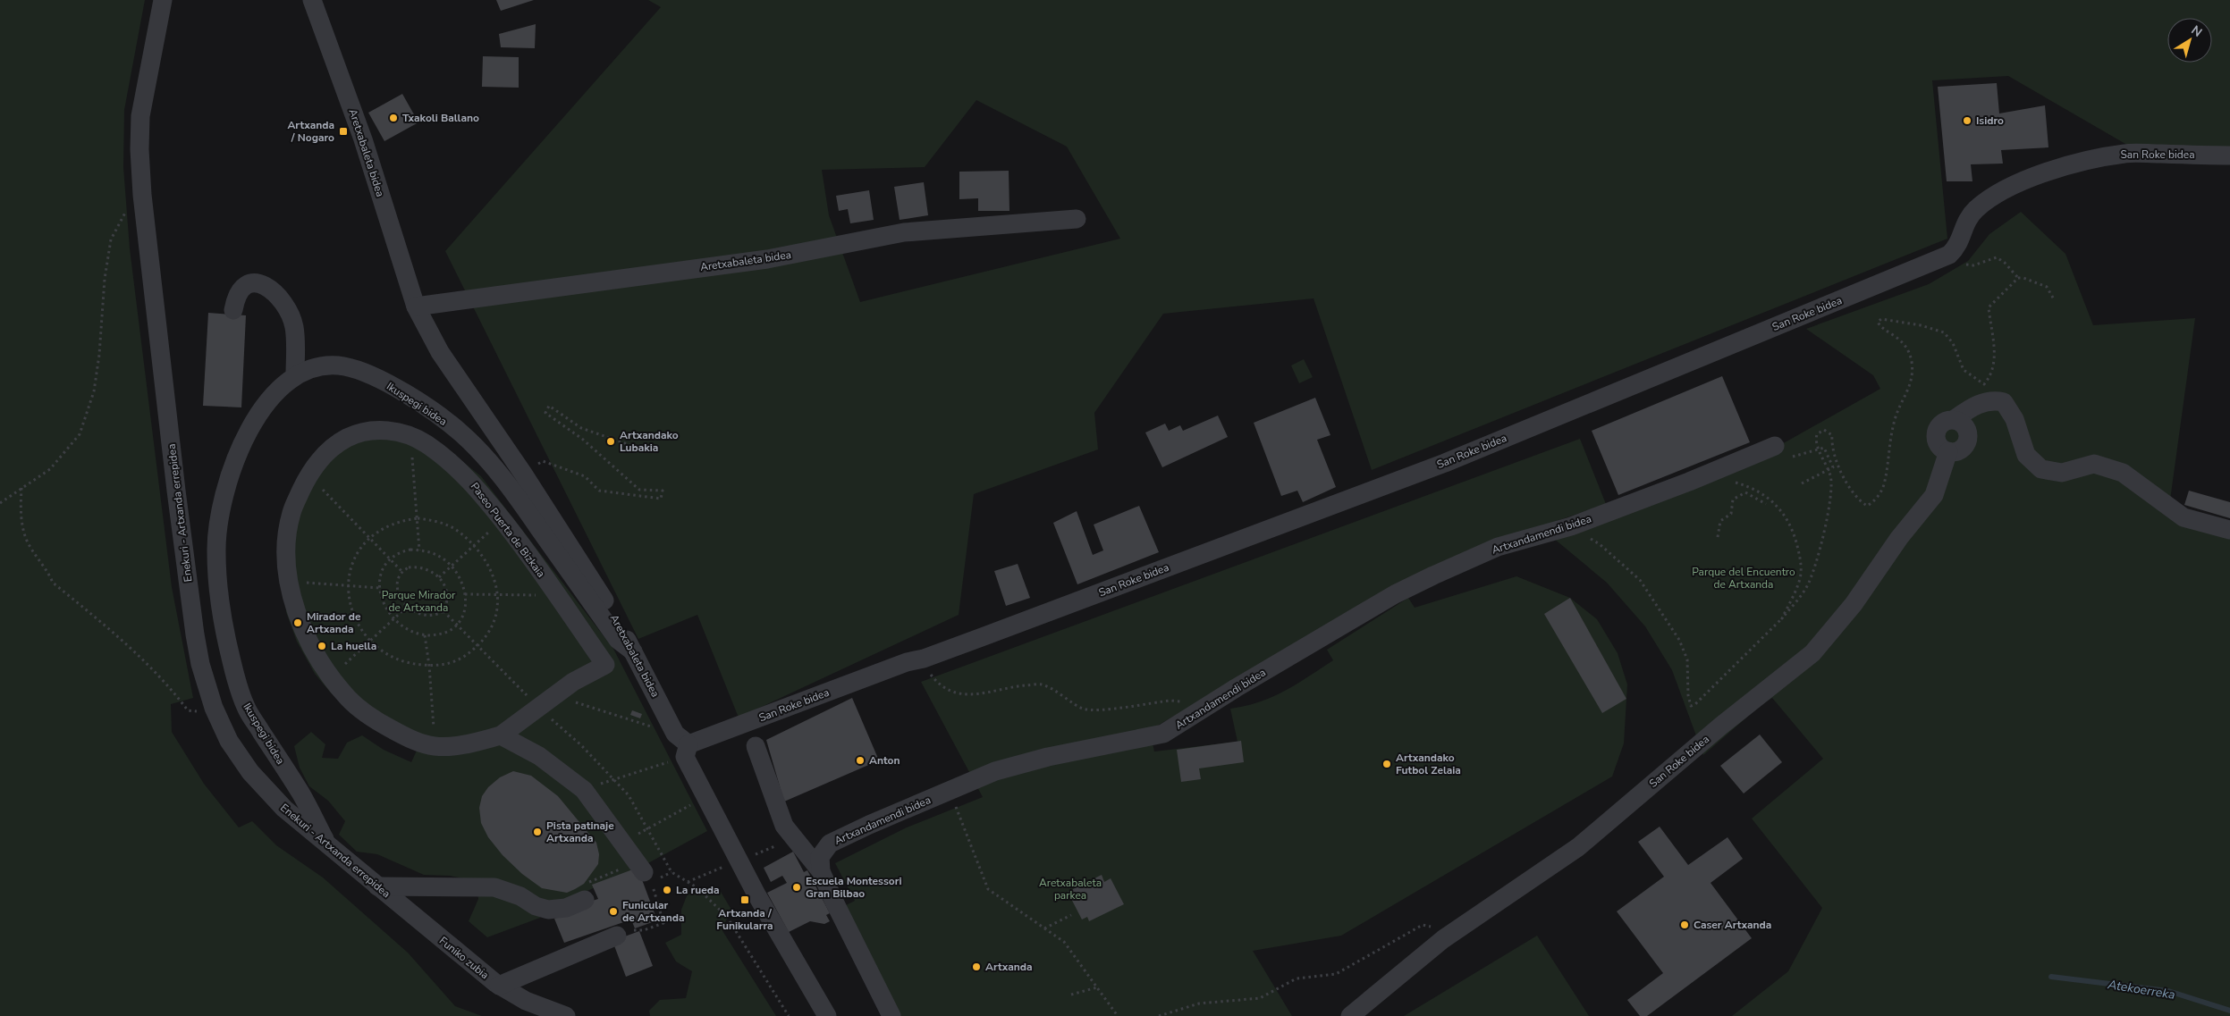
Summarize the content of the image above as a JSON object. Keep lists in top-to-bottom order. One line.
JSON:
{"streets":{"street":["Aretxabaleta bidea","San Roke bidea","Ikuspegi bidea","Enekuri - Artxanda errepidea","Paseo Puerta de Bizkaia","Artxandamendi bidea","Funiko zubia"]},"crossings":[["Aretxabaleta bidea","San Roke bidea"],["Aretxabaleta bidea","Ikuspegi bidea"],["Ikuspegi bidea","Enekuri - Artxanda errepidea"],["Enekuri - Artxanda errepidea","Funiko zubia"]],"water":["Atekoerreka"],"parks":["Parque del Encuentro de Artxanda","Parque Mirador de Artxanda","Aretxabaleta parkea"],"places":{"other":["Txakoli Ballano","Isidro","Artxandako Lubakia","Mirador de Artxanda","La huella","Anton","Artxandako Futbol Zelaia","Pista patinaje Artxanda","Escuela Montessori Gran Bilbao","La rueda","Funicular de Artxanda","Caser Artxanda","Artxanda"],"transit":["Artxanda / Nogaro","Artxanda / Funikularra"]},"north":"top right"}
